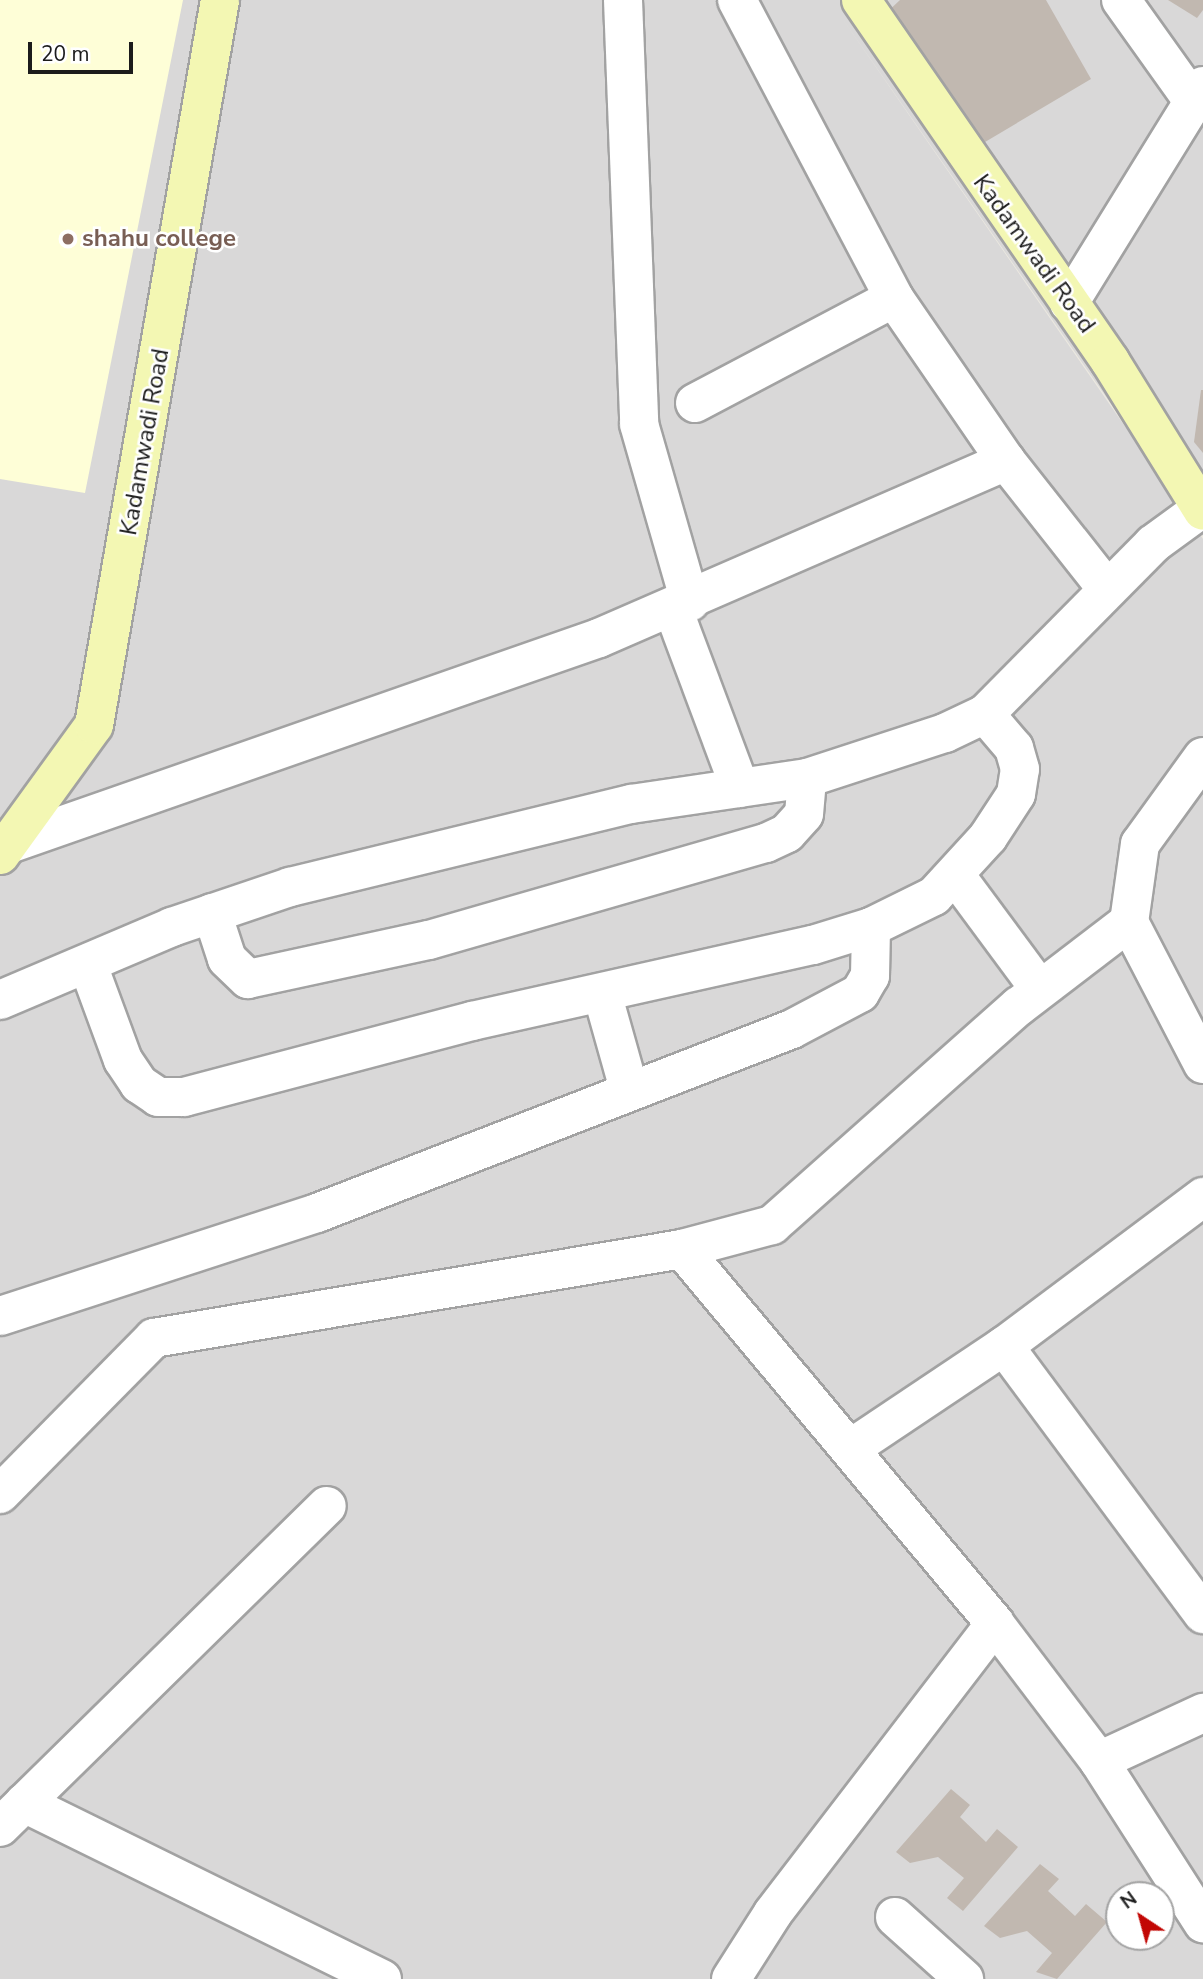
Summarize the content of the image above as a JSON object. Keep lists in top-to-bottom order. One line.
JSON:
{"streets":{"street":["Kadamwadi Road"]},"places":["shahu college"],"scale_bar":"20 m","north":"top left"}
